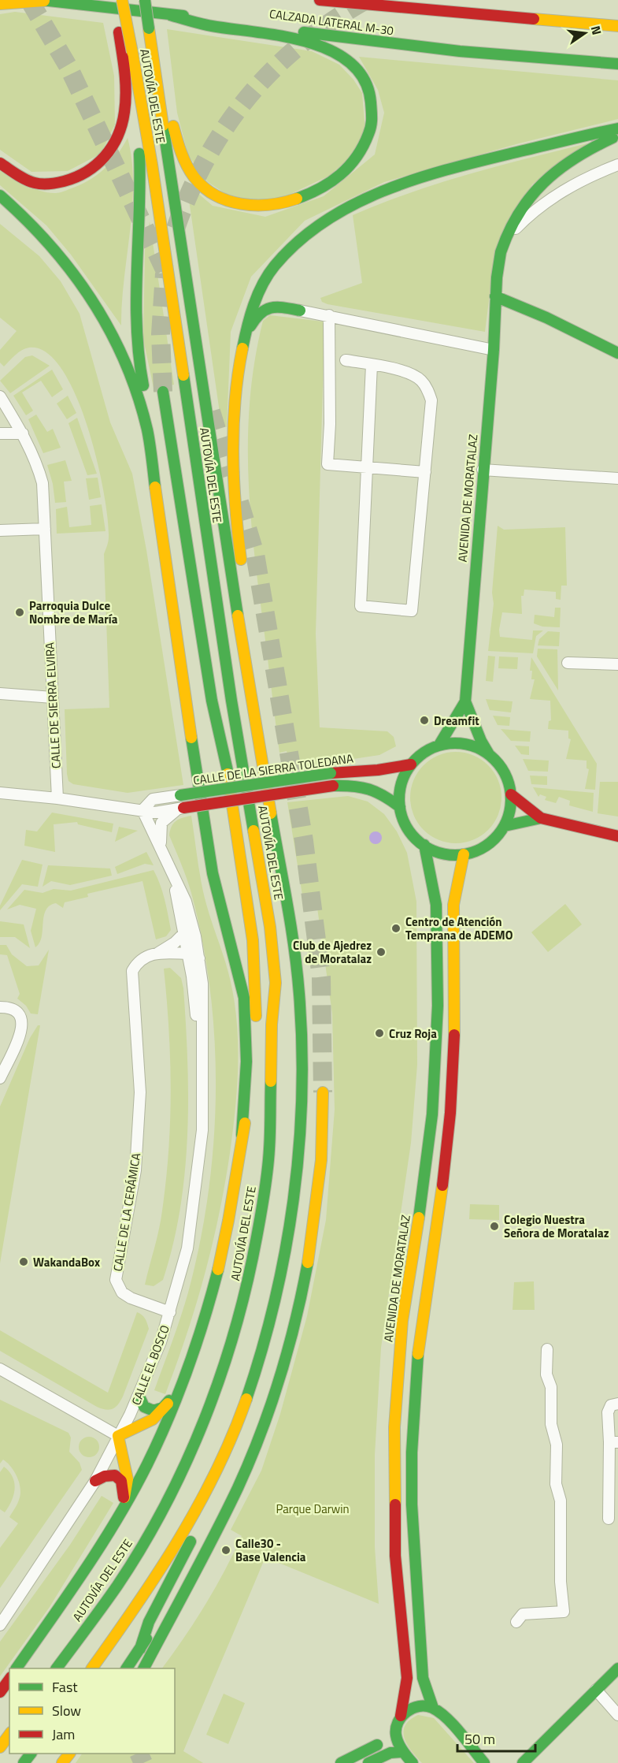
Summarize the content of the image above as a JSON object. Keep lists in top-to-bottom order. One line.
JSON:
{"streets":{"main road":["CALZADA LATERAL M-30","AUTOVÍA DEL ESTE","AVENIDA DE MORATALAZ","CALLE DE LA SIERRA TOLEDANA"],"street":["CALLE DE SIERRA ELVIRA","CALLE DE LA CERÁMICA","CALLE EL BOSCO"]},"crossings":[["AVENIDA DE MORATALAZ","CALLE DE LA SIERRA TOLEDANA"],["CALLE DE LA SIERRA TOLEDANA","CALLE EL BOSCO"],["CALLE DE LA CERÁMICA","CALLE EL BOSCO"]],"parks":["Parque Darwin"],"places":["Parroquia Dulce Nombre de María","Dreamfit","Centro de Atención Temprana de ADEMO","Club de Ajedrez de Moratalaz","Cruz Roja","Colegio Nuestra Señora de Moratalaz","WakandaBox","Calle30 - Base Valencia"],"legend":["Fast","Slow","Jam"],"scale_bar":"50 m","north":"right"}
